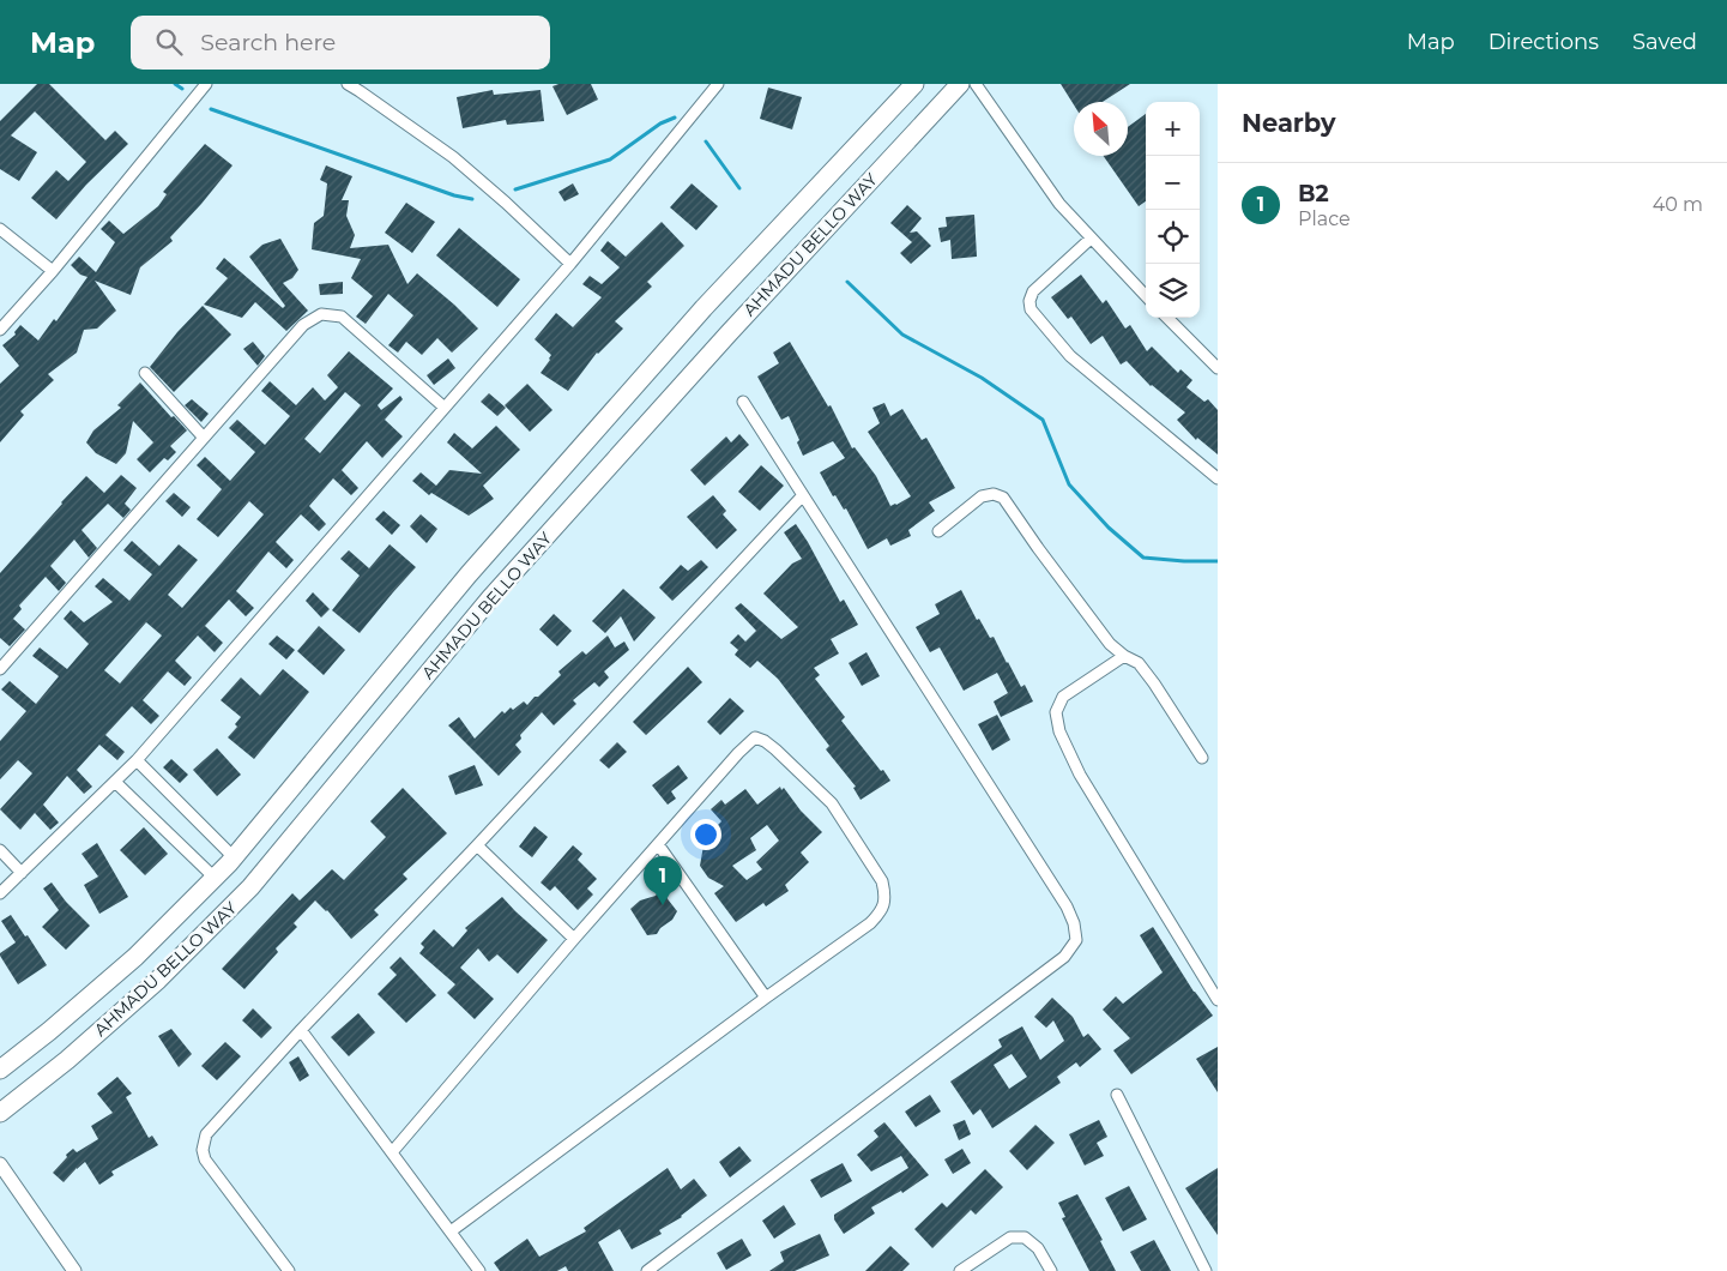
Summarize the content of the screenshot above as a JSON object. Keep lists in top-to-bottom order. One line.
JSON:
{"streets":{"main road":["AHMADU BELLO WAY"]},"north":"top left","page":{"header":"Map","search":"Search here","nav":["Map","Directions","Saved"],"heading":"Nearby","map_buttons":["+","−"],"list":[{"mark":"1","name":"B2","note":"Place","value":"40 m"}],"pins":"1"}}
